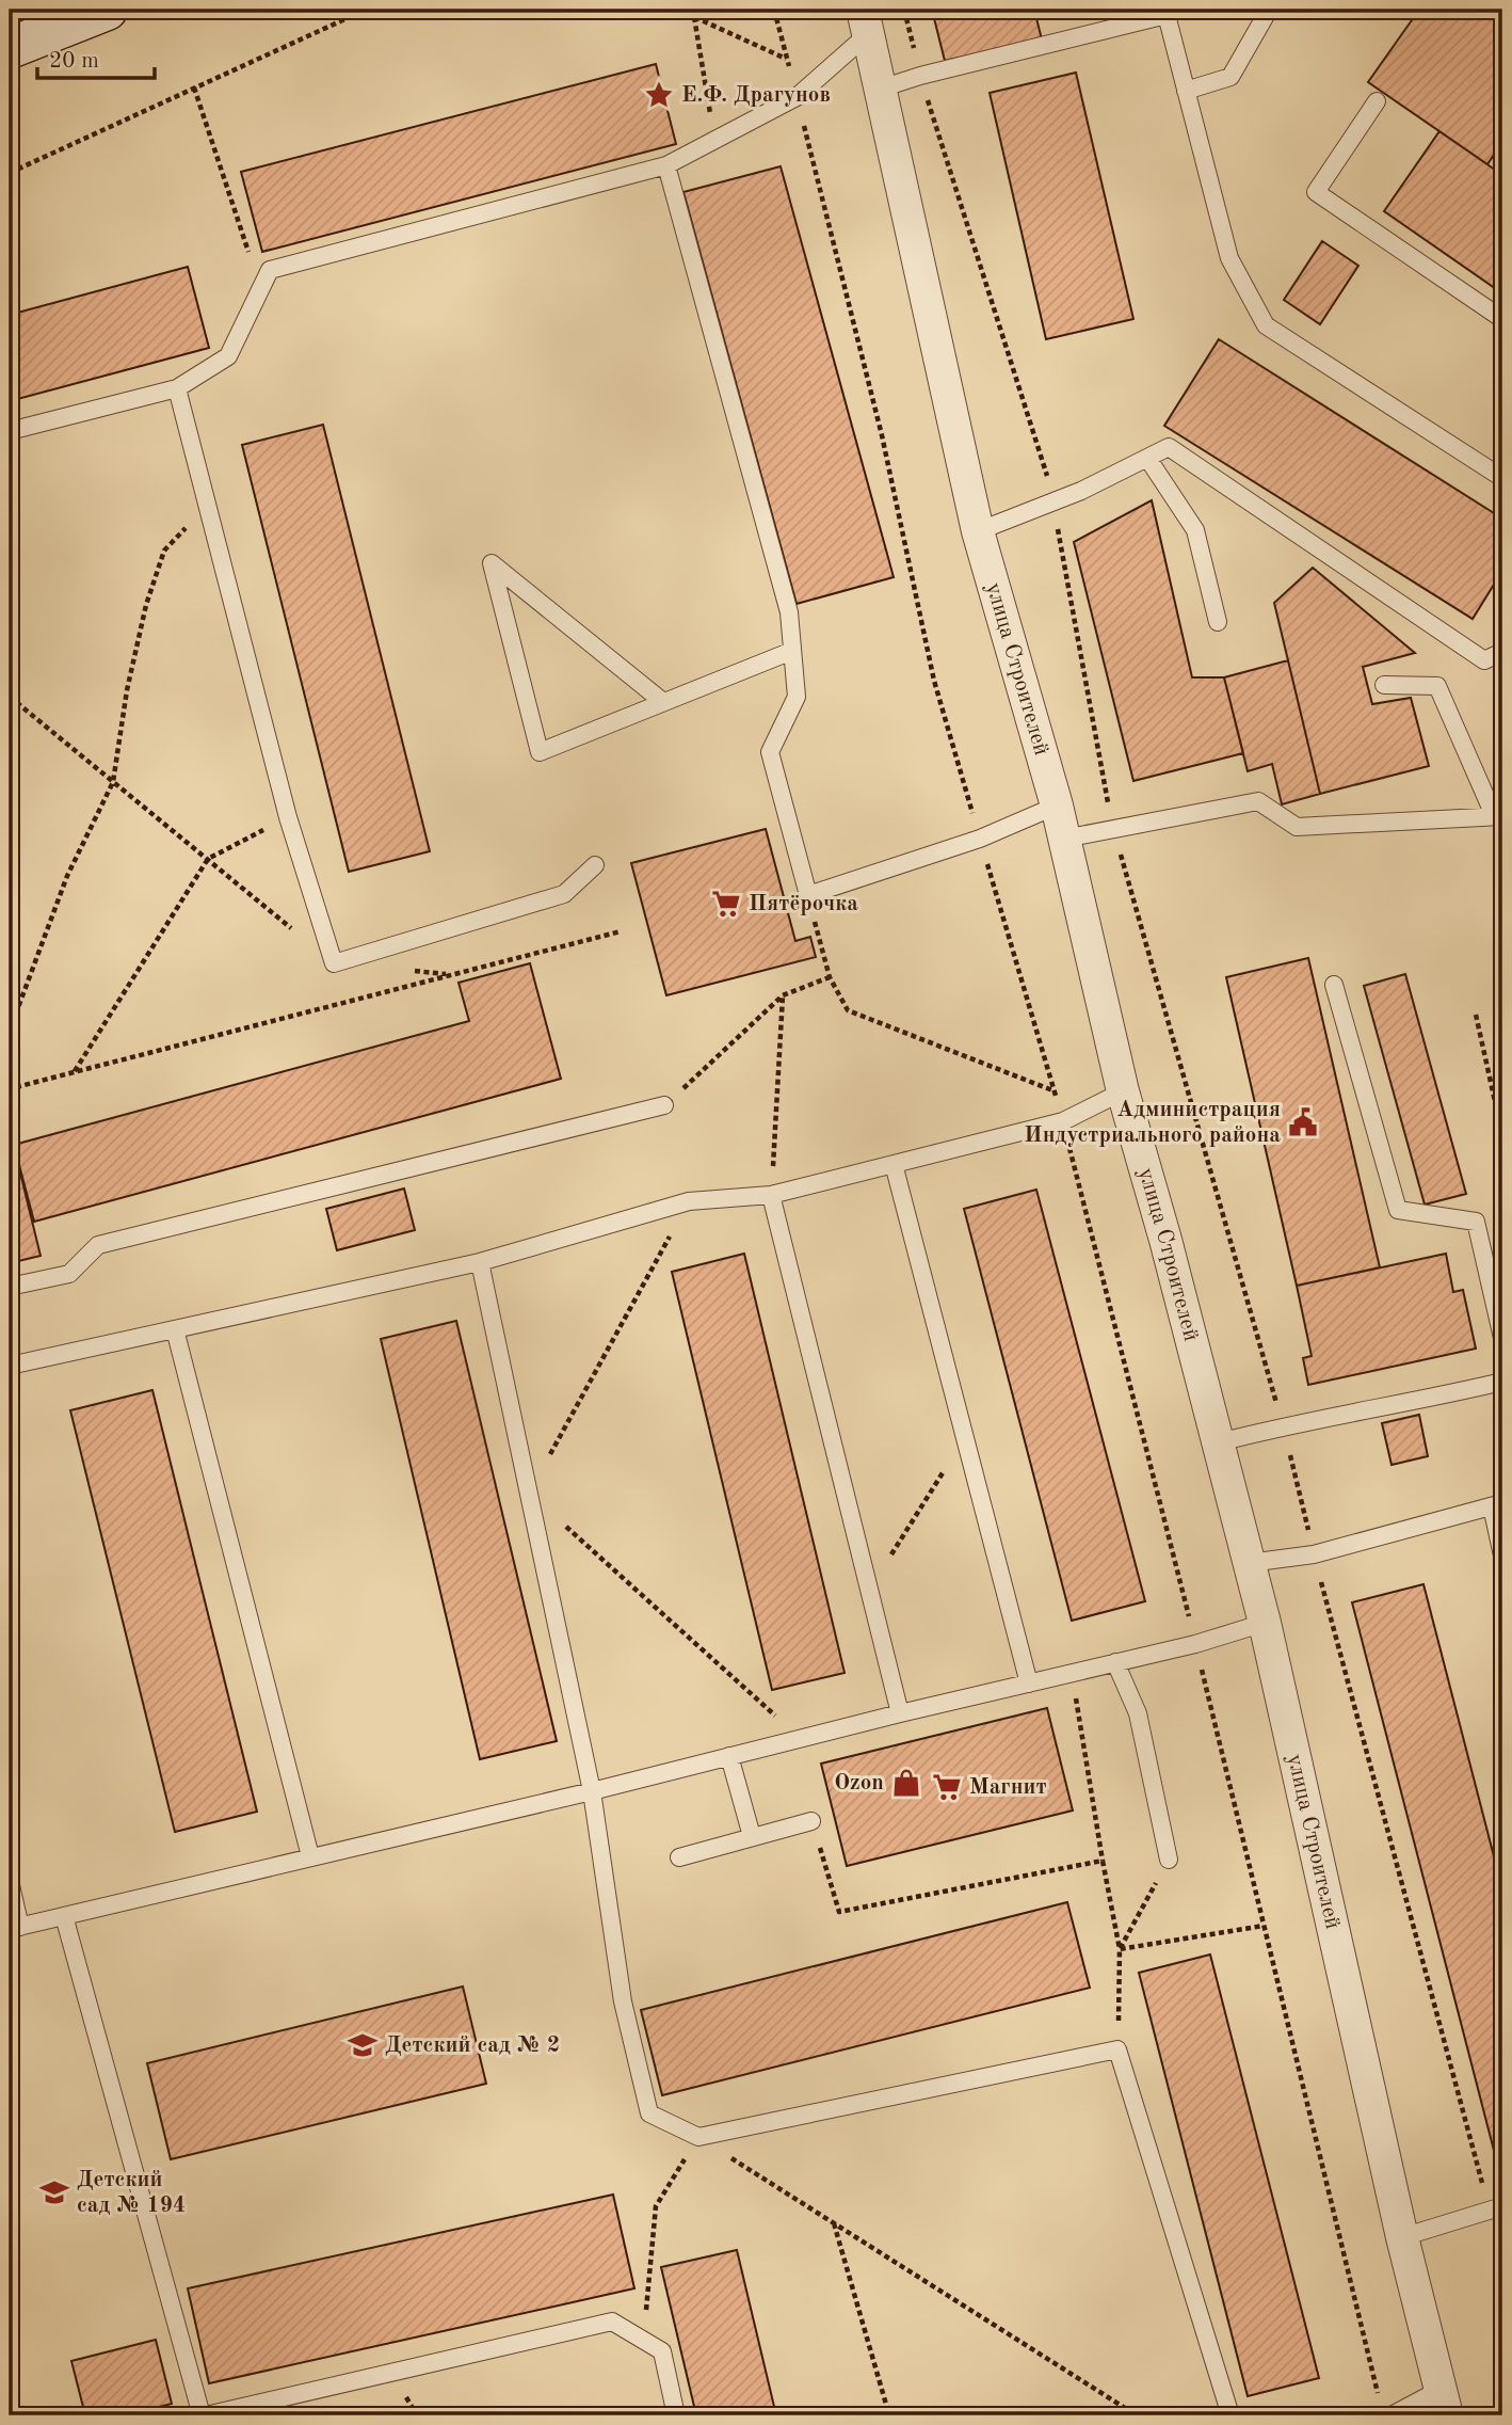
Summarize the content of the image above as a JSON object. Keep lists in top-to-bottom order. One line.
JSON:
{"streets":{"street":["улица Строителей"]},"places":{"place":["Е.Ф. Драгунов"],"supermarket":["Пятёрочка","Магнит"],"public building":["Администрация Индустриального района"],"shop":["Ozon"],"school or university":["Детский сад № 2","Детский сад № 194"]},"scale_bar":"20 m"}
